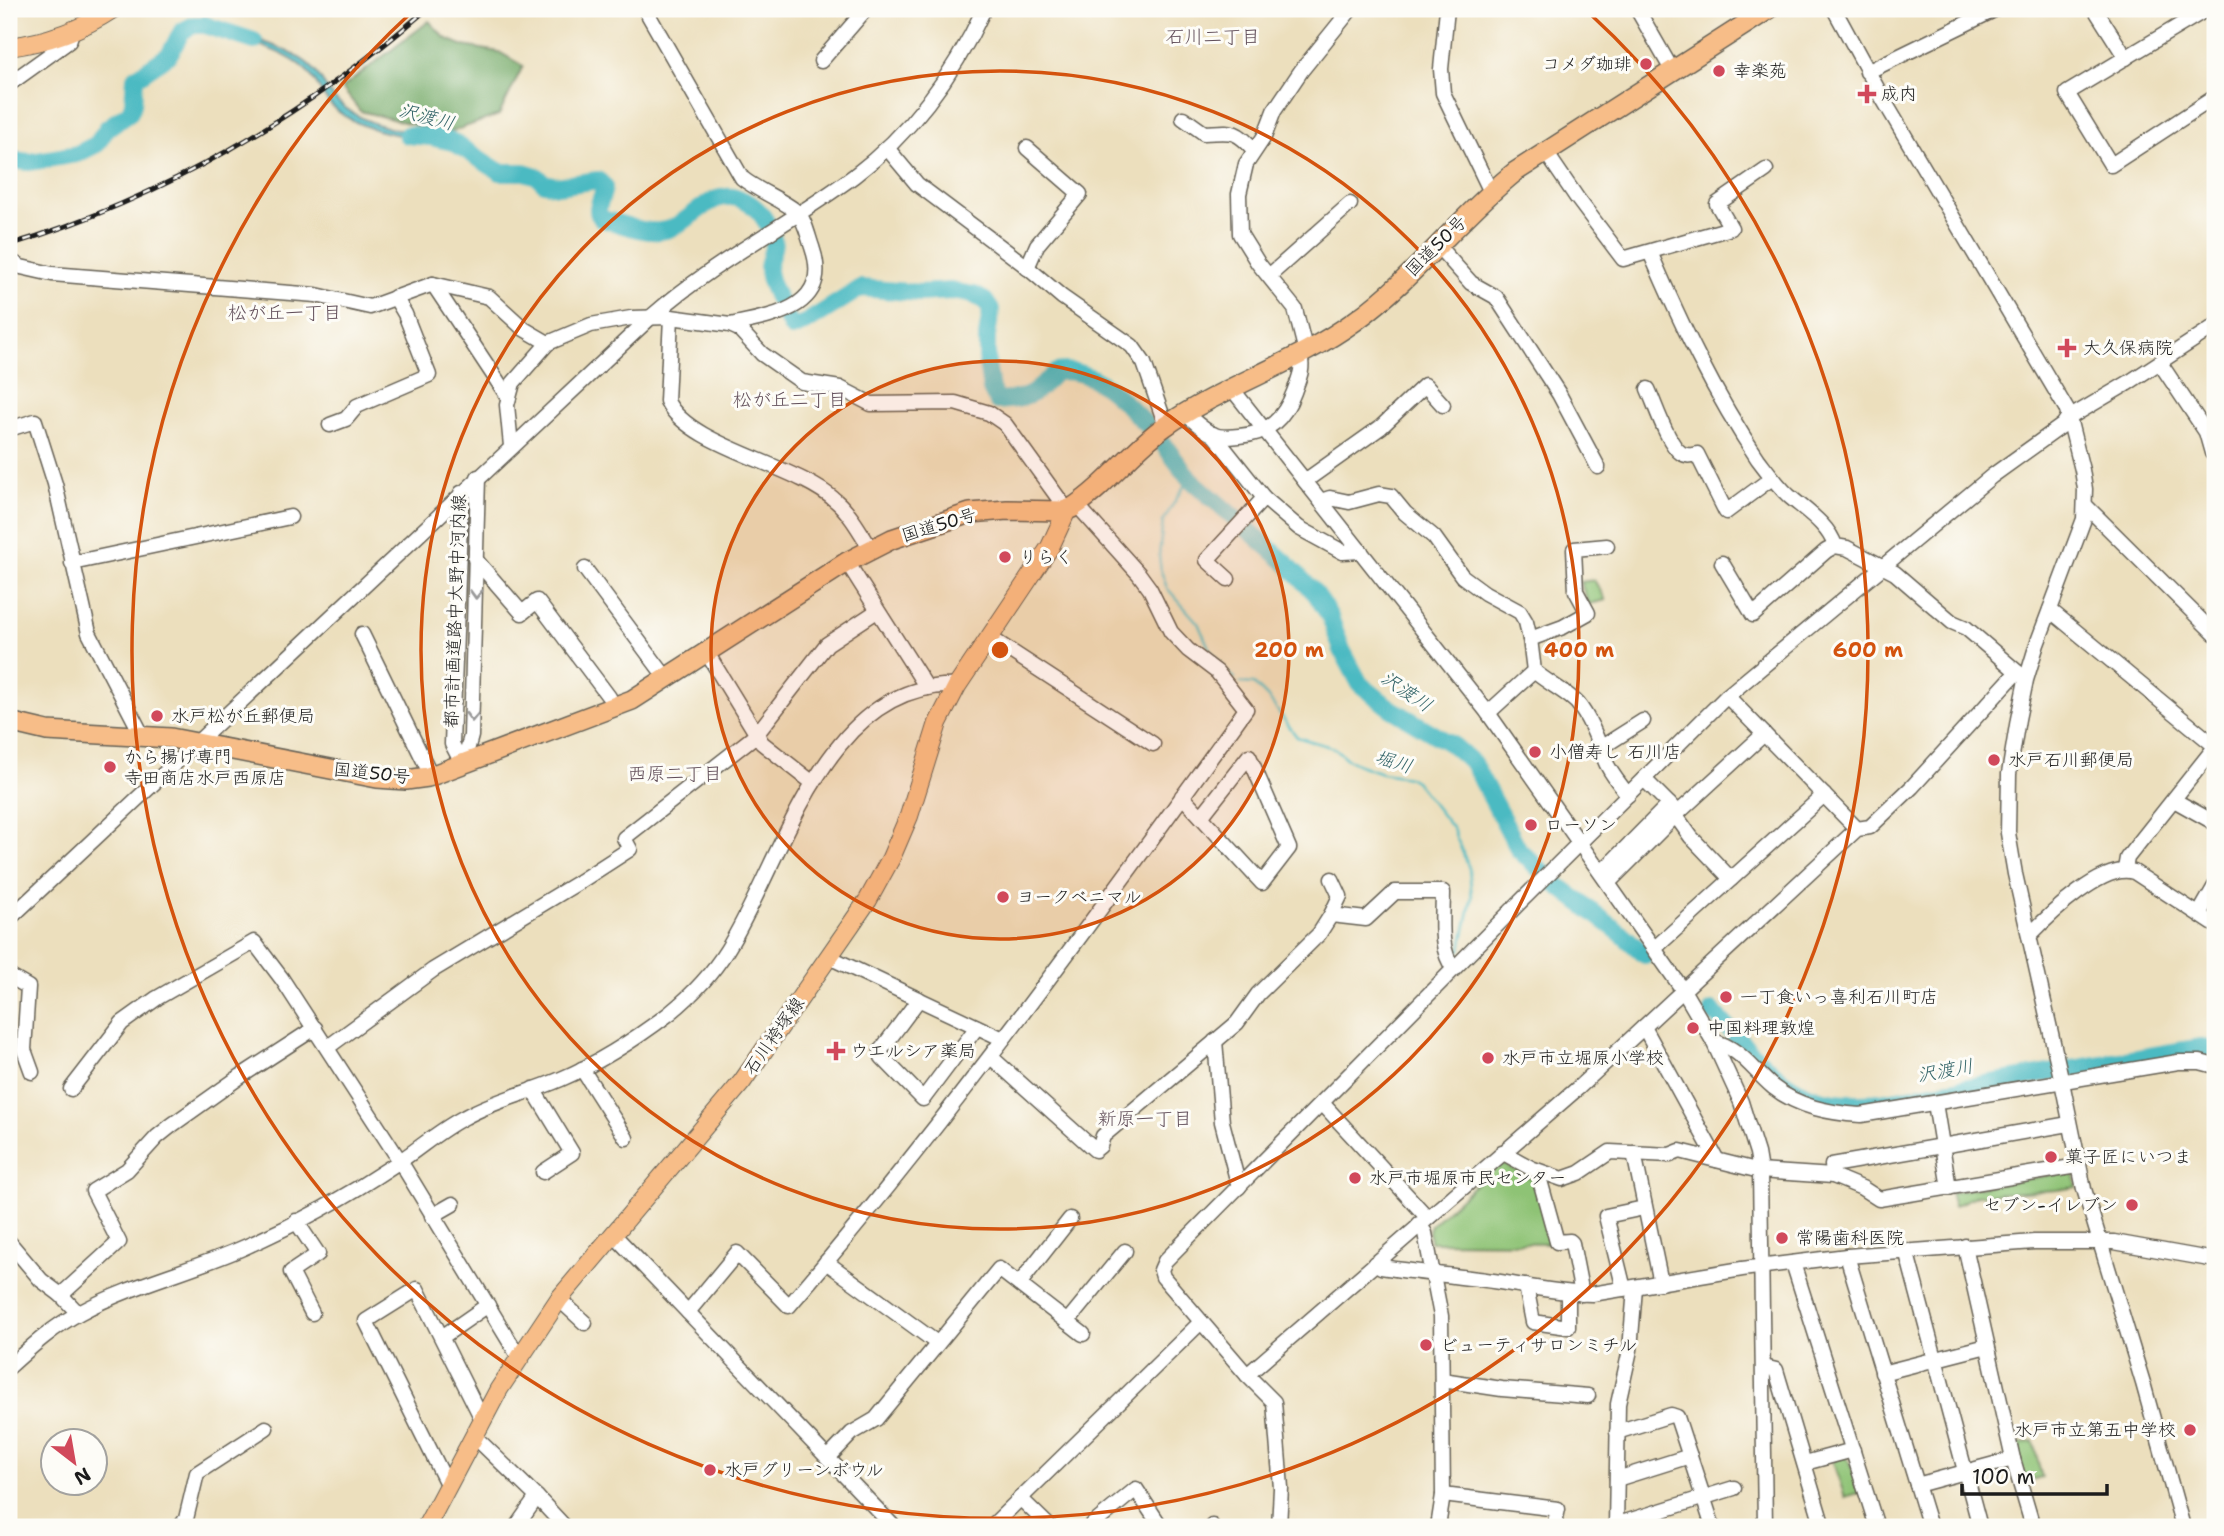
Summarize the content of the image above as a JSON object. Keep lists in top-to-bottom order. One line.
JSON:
{"streets":{"highway":["国道50号"],"main road":["石川袴塚線"],"street":["都市計画道路中大野中河内線"]},"crossings":[["国道50号","都市計画道路中大野中河内線"],["国道50号","石川袴塚線"]],"districts":["石川二丁目","松が丘一丁目","松が丘二丁目","西原二丁目","新原一丁目"],"water":["沢渡川","堀川"],"places":{"other":["コメダ珈琲","幸楽苑","りらく","水戸松が丘郵便局","小僧寿し 石川店","水戸石川郵便局","から揚げ専門 寺田商店水戸西原店","ローソン","ヨークベニマル","一丁食いっ喜利石川町店","中国料理敦煌","水戸市立堀原小学校","菓子匠にいつま","水戸市堀原市民センター","セブン-イレブン","常陽歯科医院","ビューティサロンミチル","水戸市立第五中学校","水戸グリーンボウル"],"health":["成内","大久保病院","ウエルシア薬局"]},"scale_bar":"100 m","north":"bottom right","rings":["200 m","400 m","600 m"]}
